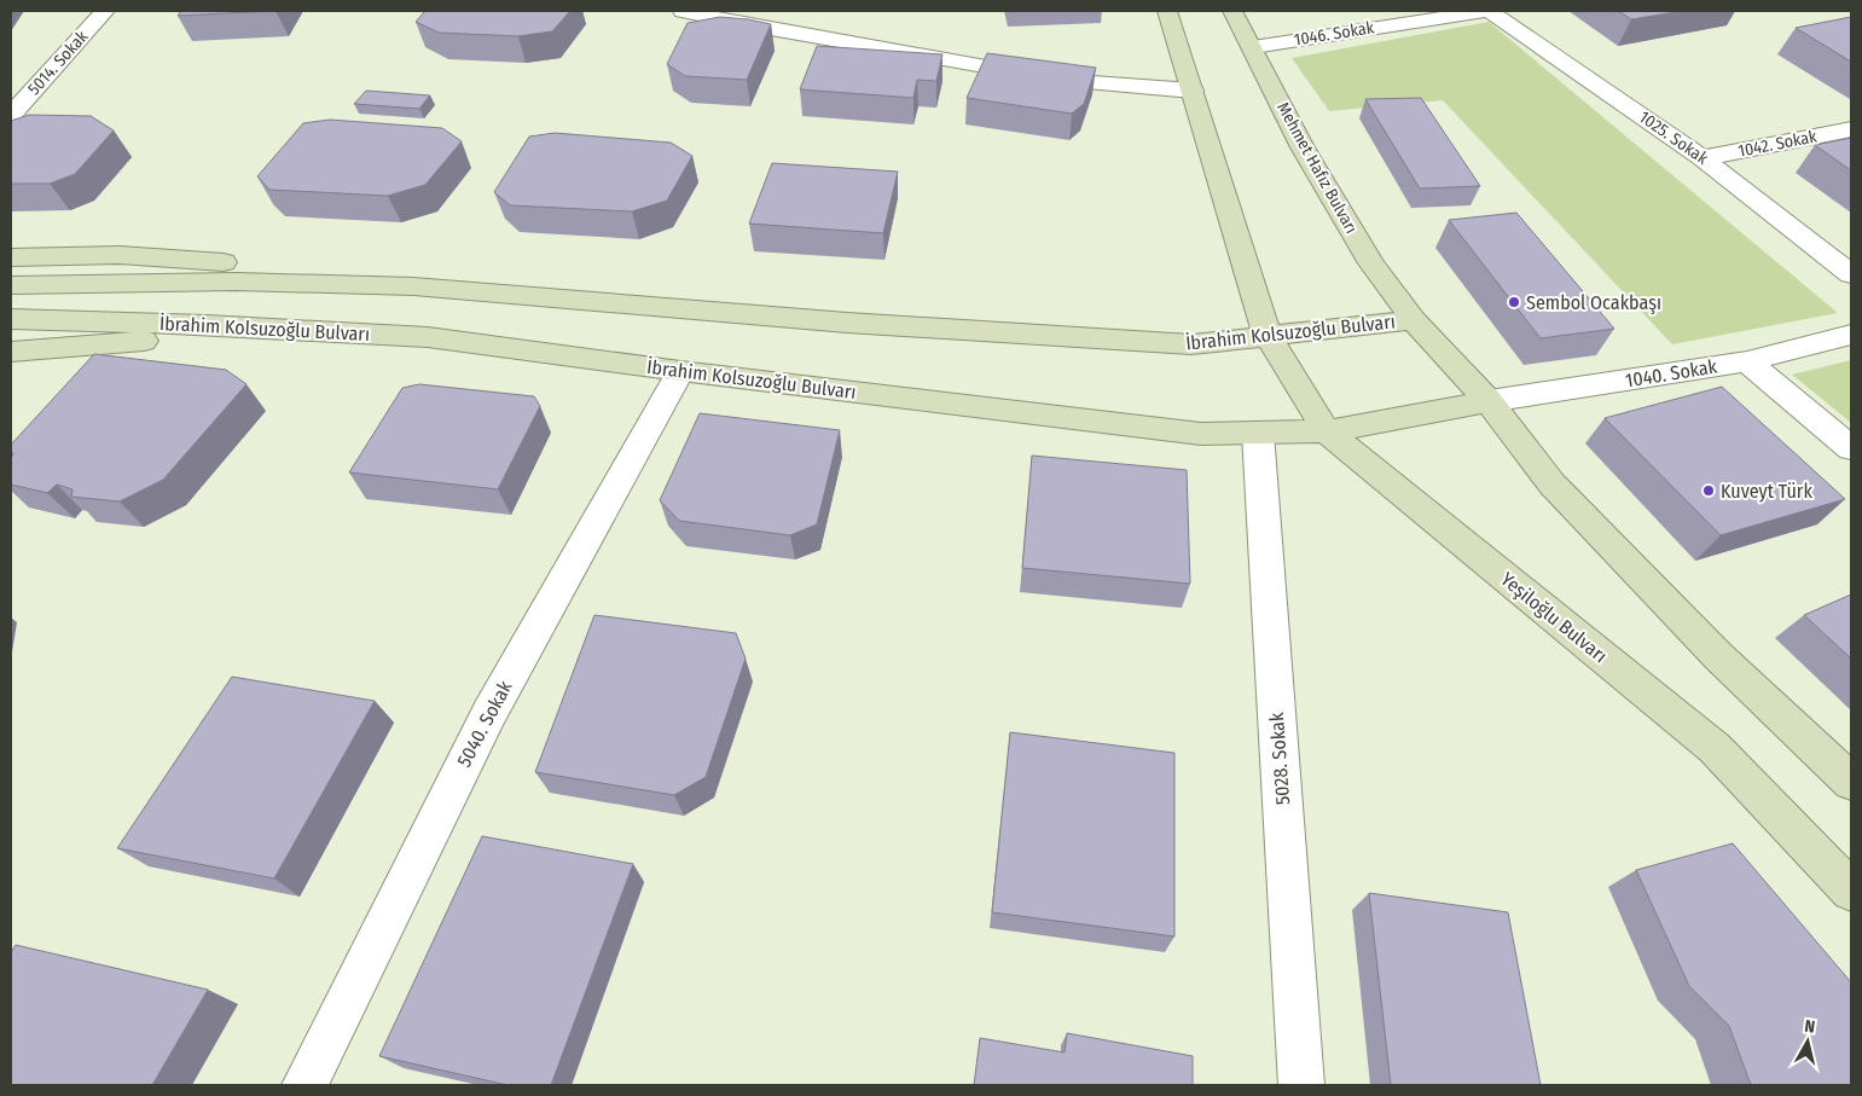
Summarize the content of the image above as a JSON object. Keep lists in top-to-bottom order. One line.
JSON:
{"streets":{"main road":["Mehmet Hafız Bulvarı","İbrahim Kolsuzoğlu Bulvarı","Yeşiloğlu Bulvarı"],"street":["1046. Sokak","5014. Sokak","1025. Sokak","1042. Sokak","1040. Sokak","5040. Sokak","5028. Sokak"]},"crossings":[["1046. Sokak","1025. Sokak"],["1046. Sokak","Mehmet Hafız Bulvarı"],["1025. Sokak","1042. Sokak"],["Mehmet Hafız Bulvarı","İbrahim Kolsuzoğlu Bulvarı"],["İbrahim Kolsuzoğlu Bulvarı","1040. Sokak"],["İbrahim Kolsuzoğlu Bulvarı","Yeşiloğlu Bulvarı"],["İbrahim Kolsuzoğlu Bulvarı","5040. Sokak"],["İbrahim Kolsuzoğlu Bulvarı","5028. Sokak"]],"places":["Sembol Ocakbaşı","Kuveyt Türk"],"north":"top"}
